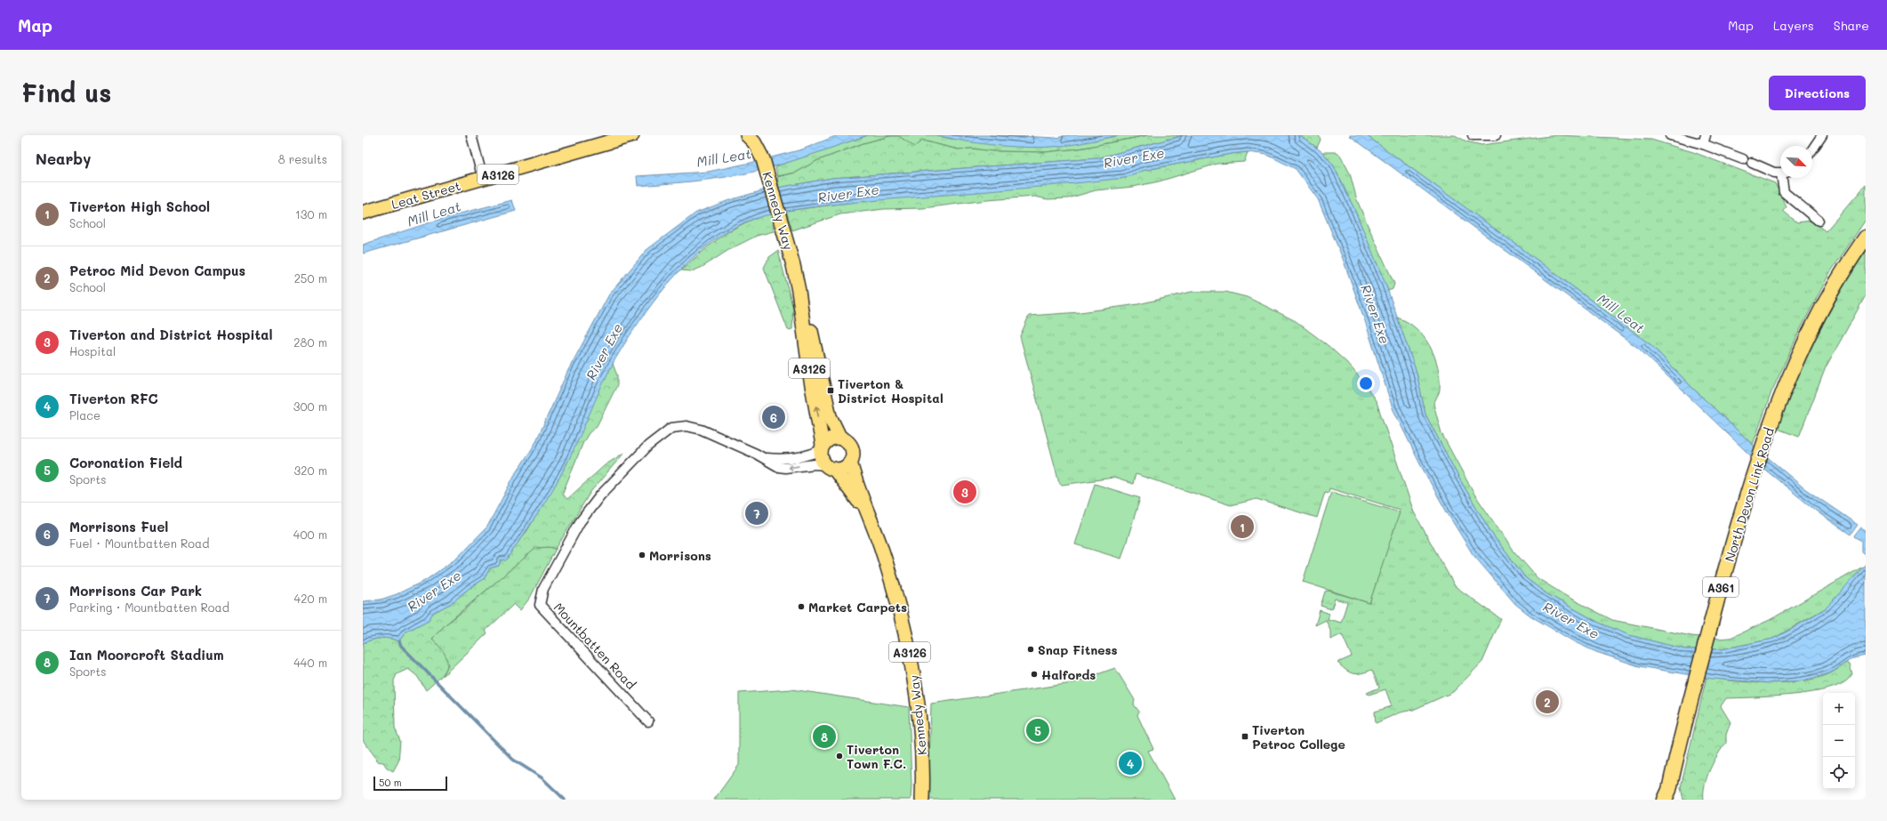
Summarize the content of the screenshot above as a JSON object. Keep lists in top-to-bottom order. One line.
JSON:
{"streets":{"highway":["North Devon Link Road","A361"],"main road":["A3126","Leat Street","Kennedy Way"],"street":["Mountbatten Road"]},"crossings":[["A3126","Kennedy Way"],["A3126","Mountbatten Road"],["Kennedy Way","Mountbatten Road"]],"water":["Mill Leat","River Exe"],"places":{"transit":["Tiverton & District Hospital","Tiverton Petroc College"],"other":["Morrisons","Market Carpets","Snap Fitness","Halfords","Tiverton Town F.C."]},"scale_bar":"50 m","north":"bottom right","page":{"header":"Map","nav":["Map","Layers","Share"],"buttons":"Directions","title":"Find us","heading":["Nearby","8 results"],"list":[{"mark":"1","name":"Tiverton High School","note":"School","value":"130 m"},{"mark":"2","name":"Petroc Mid Devon Campus","note":"School","value":"250 m"},{"mark":"3","name":"Tiverton and District Hospital","note":"Hospital","value":"280 m"},{"mark":"4","name":"Tiverton RFC","note":"Place","value":"300 m"},{"mark":"5","name":"Coronation Field","note":"Sports","value":"320 m"},{"mark":"6","name":"Morrisons Fuel","note":"Fuel · Mountbatten Road","value":"400 m"},{"mark":"7","name":"Morrisons Car Park","note":"Parking · Mountbatten Road","value":"420 m"},{"mark":"8","name":"Ian Moorcroft Stadium","note":"Sports","value":"440 m"}],"pins":["6","3","7","1","2","5","8","4"],"map_buttons":["+","−"],"scale":"50 m"}}
